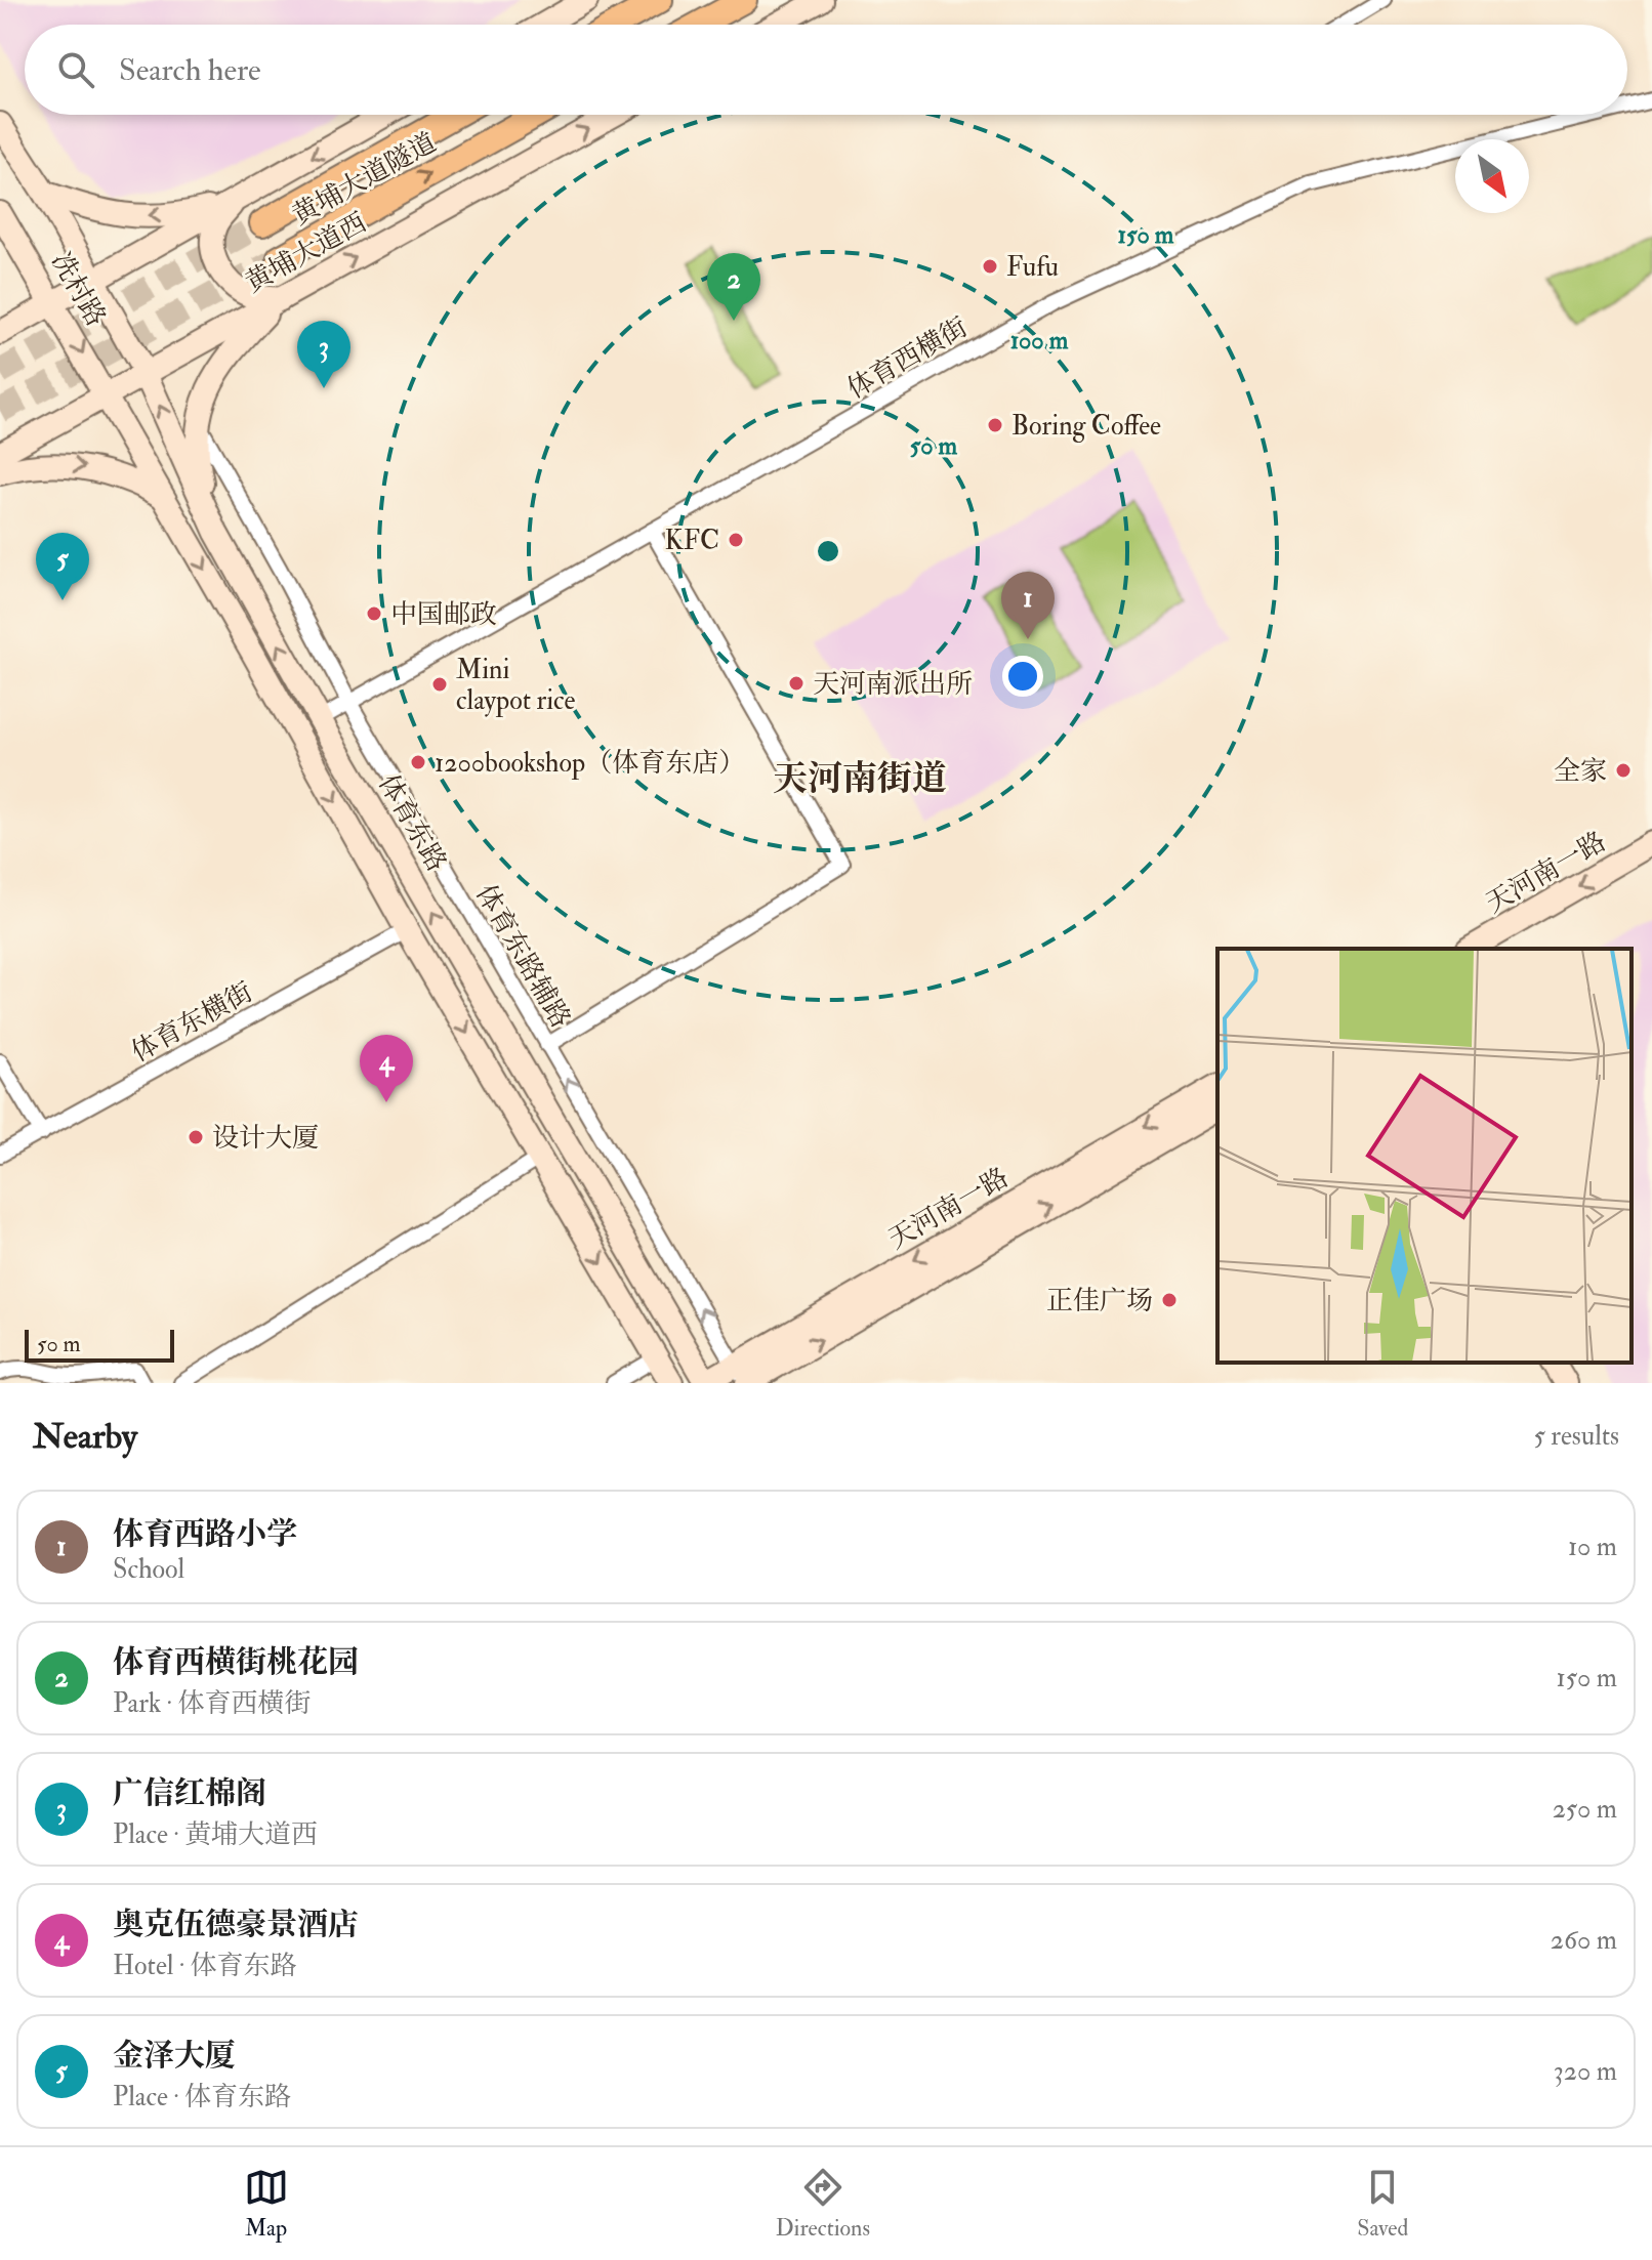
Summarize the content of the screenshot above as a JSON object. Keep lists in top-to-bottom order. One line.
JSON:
{"streets":{"main road":["黄埔大道隧道","黄埔大道西","冼村路","体育东路","天河南一路"],"street":["体育西横街","体育东路辅路","体育东横街"]},"crossings":[["黄埔大道西","冼村路"],["黄埔大道西","体育东路"],["冼村路","体育东路"],["体育西横街","体育东路"],["体育西横街","体育东路辅路"],["体育东路","天河南一路"],["天河南一路","体育东路辅路"]],"districts":["天河南街道"],"places":["Fufu","Boring Coffee","KFC","中国邮政","天河南派出所","Mini claypot rice","1200bookshop（体育东店）","全家","设计大厦","正佳广场"],"scale_bar":"50 m","north":"bottom right","page":{"search":"Search here","pins":["2","3","5","1","4"],"scale":"50 m","heading":["Nearby","5 results"],"list":[{"mark":"1","name":"体育西路小学","note":"School","value":"10 m"},{"mark":"2","name":"体育西横街桃花园","note":"Park · 体育西横街","value":"150 m"},{"mark":"3","name":"广信红棉阁","note":"Place · 黄埔大道西","value":"250 m"},{"mark":"4","name":"奥克伍德豪景酒店","note":"Hotel · 体育东路","value":"260 m"},{"mark":"5","name":"金泽大厦","note":"Place · 体育东路","value":"320 m"}],"nav":["Map","Directions","Saved"]},"rings":["150 m","100 m","50 m"]}
